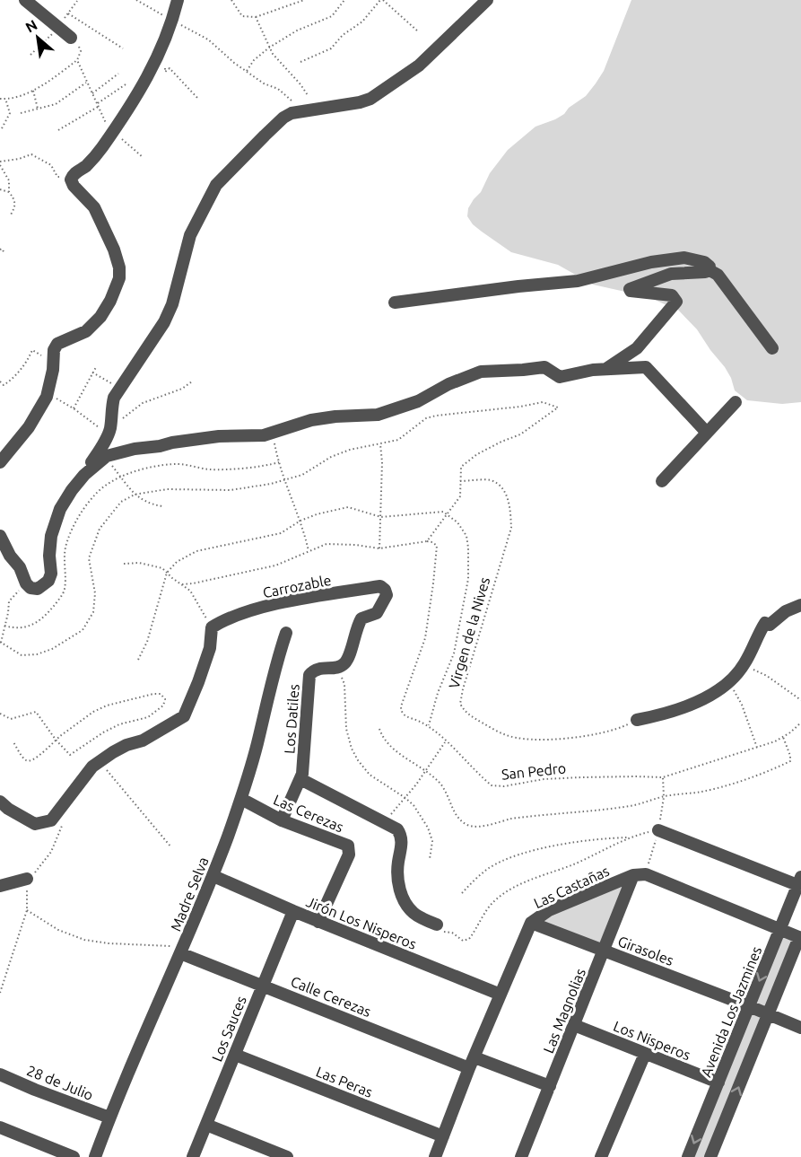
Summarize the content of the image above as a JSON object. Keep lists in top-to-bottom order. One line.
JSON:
{"streets":{"street":["Carrozable","Los Datiles","Las Cerezas","Las Castañas","Madre Selva","Jirón Los Nisperos","Girasoles","Calle Cerezas","Las Magnolias","Avenida Los Jazmines","Los Sauces","Los Nisperos","Las Peras","28 de Julio"],"path":["Virgen de la Nives","San Pedro"]},"crossings":[["Carrozable","Los Datiles"],["Los Datiles","Las Cerezas"],["Las Cerezas","Madre Selva"],["Las Cerezas","Jirón Los Nisperos"],["Las Castañas","Jirón Los Nisperos"],["Las Castañas","Girasoles"],["Las Castañas","Calle Cerezas"],["Las Castañas","Las Magnolias"],["Las Castañas","Avenida Los Jazmines"],["Las Castañas","Las Peras"],["Madre Selva","Jirón Los Nisperos"],["Madre Selva","Calle Cerezas"],["Madre Selva","28 de Julio"],["Jirón Los Nisperos","Los Sauces"],["Girasoles","Las Magnolias"],["Girasoles","Avenida Los Jazmines"],["Calle Cerezas","Las Magnolias"],["Calle Cerezas","Los Sauces"],["Las Magnolias","Los Nisperos"],["Avenida Los Jazmines","Los Nisperos"],["Los Sauces","Las Peras"]],"north":"top left"}
